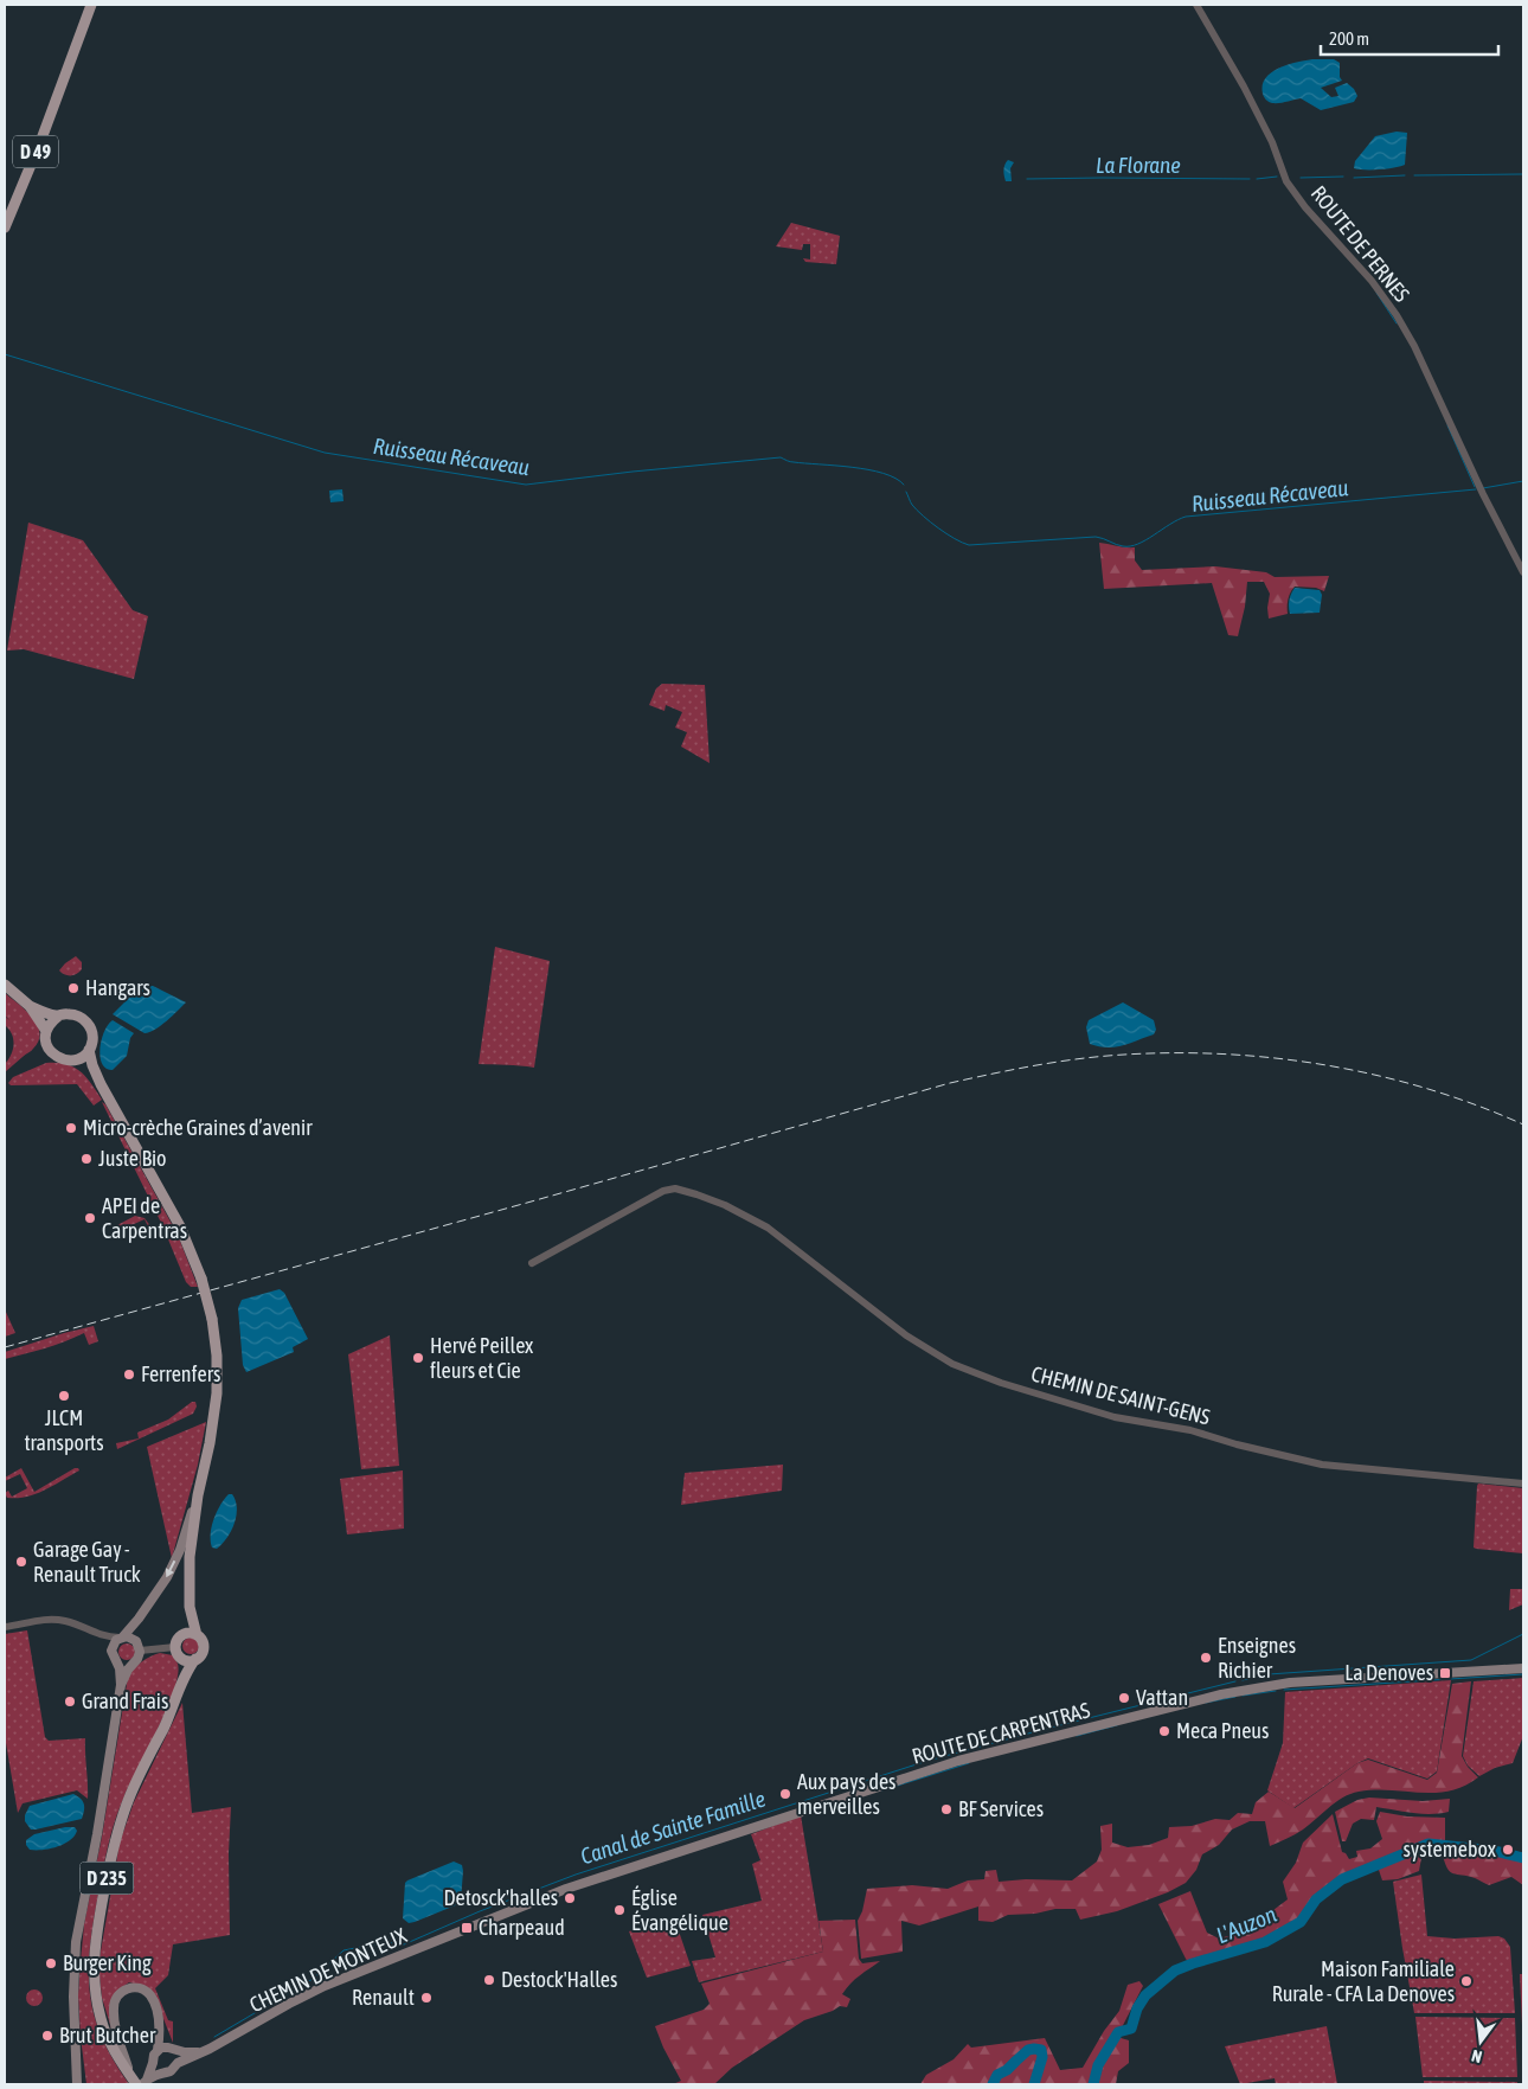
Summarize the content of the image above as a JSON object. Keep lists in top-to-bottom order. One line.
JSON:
{"streets":{"main road":["D 49","ROUTE DE CARPENTRAS","D 235","CHEMIN DE MONTEUX"],"street":["ROUTE DE PERNES","CHEMIN DE SAINT-GENS"]},"crossings":[["ROUTE DE CARPENTRAS","CHEMIN DE MONTEUX"]],"water":["La Florane","Ruisseau Récaveau","Canal de Sainte Famille","L'Auzon"],"places":{"other":["Hangars","Micro-crèche Graines d’avenir","Juste Bio","APEI de Carpentras","Hervé Peillex fleurs et Cie","Ferrenfers","JLCM transports","Garage Gay - Renault Truck","Enseignes Richier","Vattan","Grand Frais","Meca Pneus","Aux pays des merveilles","BF Services","systemebox","Detosck'halles","Église Évangélique","Burger King","Destock'Halles","Maison Familiale Rurale - CFA La Denoves","Renault","Brut Butcher"],"transit":["La Denoves","Charpeaud"]},"scale_bar":"200 m","north":"bottom"}
